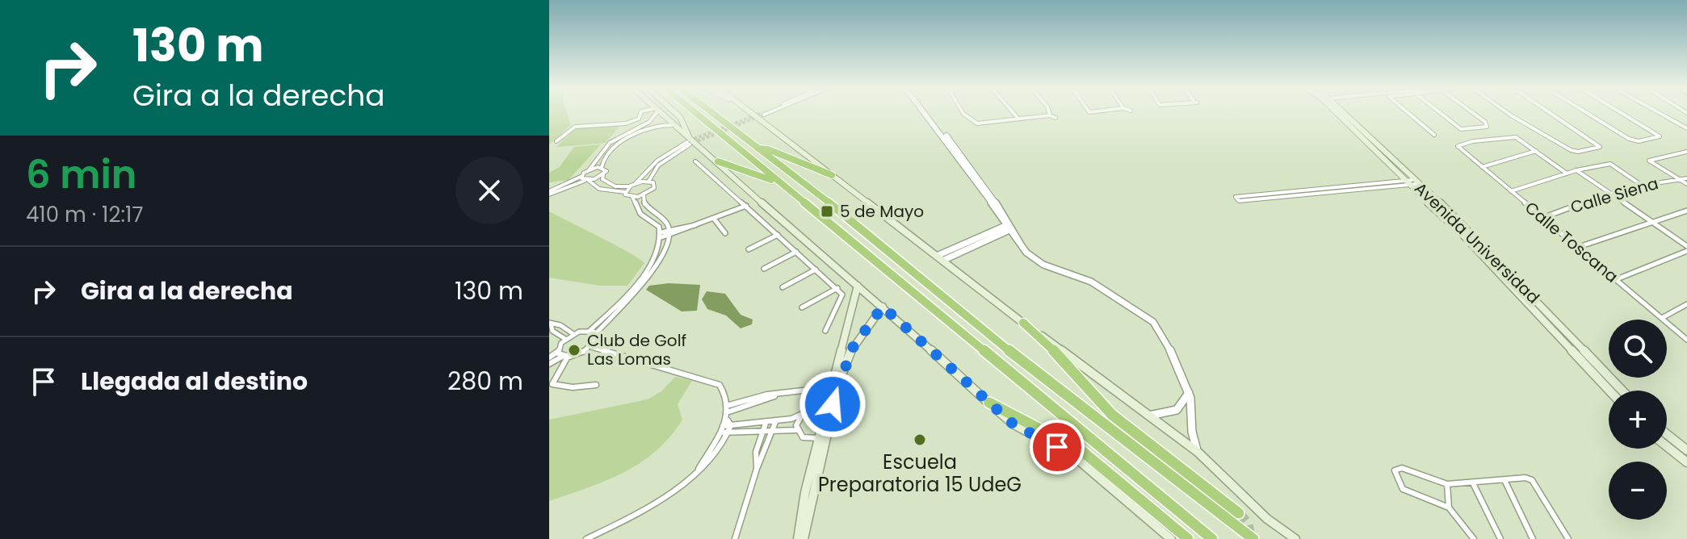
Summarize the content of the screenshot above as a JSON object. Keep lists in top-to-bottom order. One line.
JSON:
{"streets":{"main road":["Avenida Universidad"],"street":["Calle Siena","Calle Toscana"]},"crossings":[["Calle Siena","Calle Toscana"]],"places":{"transit":["5 de Mayo"],"other":["Club de Golf Las Lomas","Escuela Preparatoria 15 UdeG"]},"page":{"turn":["130 m","Gira a la derecha"],"heading":["6 min","410 m · 12:17"],"list":[{"name":"Gira a la derecha","value":"130 m"},{"name":"Llegada al destino","value":"280 m"}],"map_buttons":["+","−"]}}
